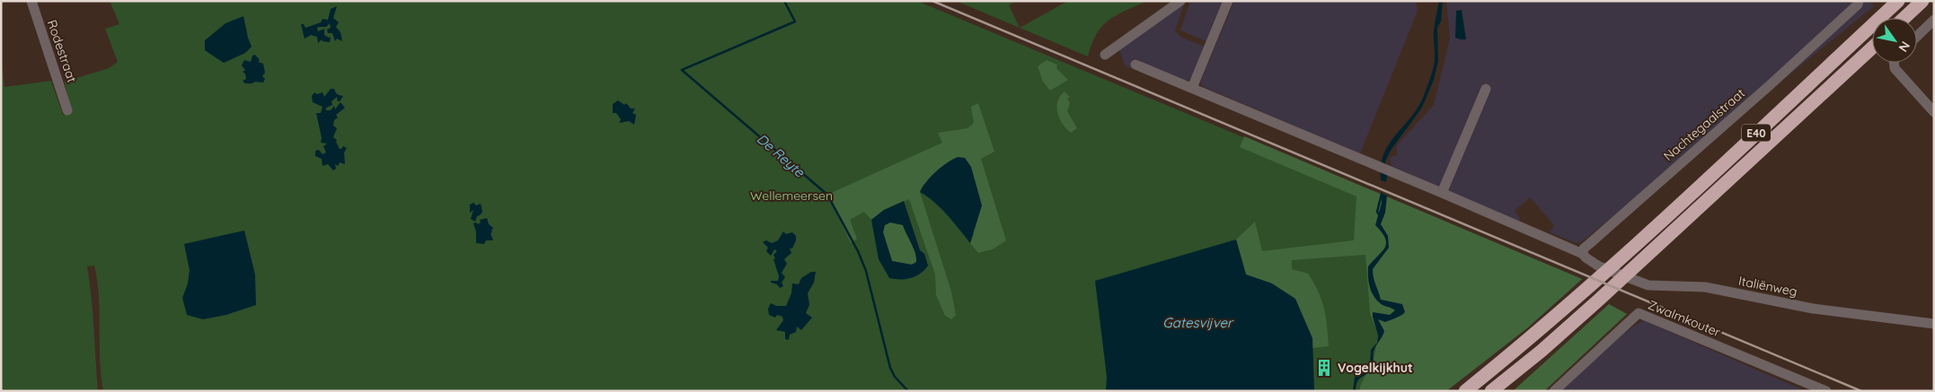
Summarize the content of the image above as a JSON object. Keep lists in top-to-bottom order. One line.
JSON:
{"streets":{"highway":["E40"],"street":["Rodestraat","Nachtegaalstraat","Italiënweg","Zwalmkouter"]},"crossings":[["Nachtegaalstraat","Italiënweg"]],"water":["De Reyte","Gatesvijver"],"parks":["Wellemeersen"],"places":{"building":["Vogelkijkhut"]},"north":"bottom right"}
